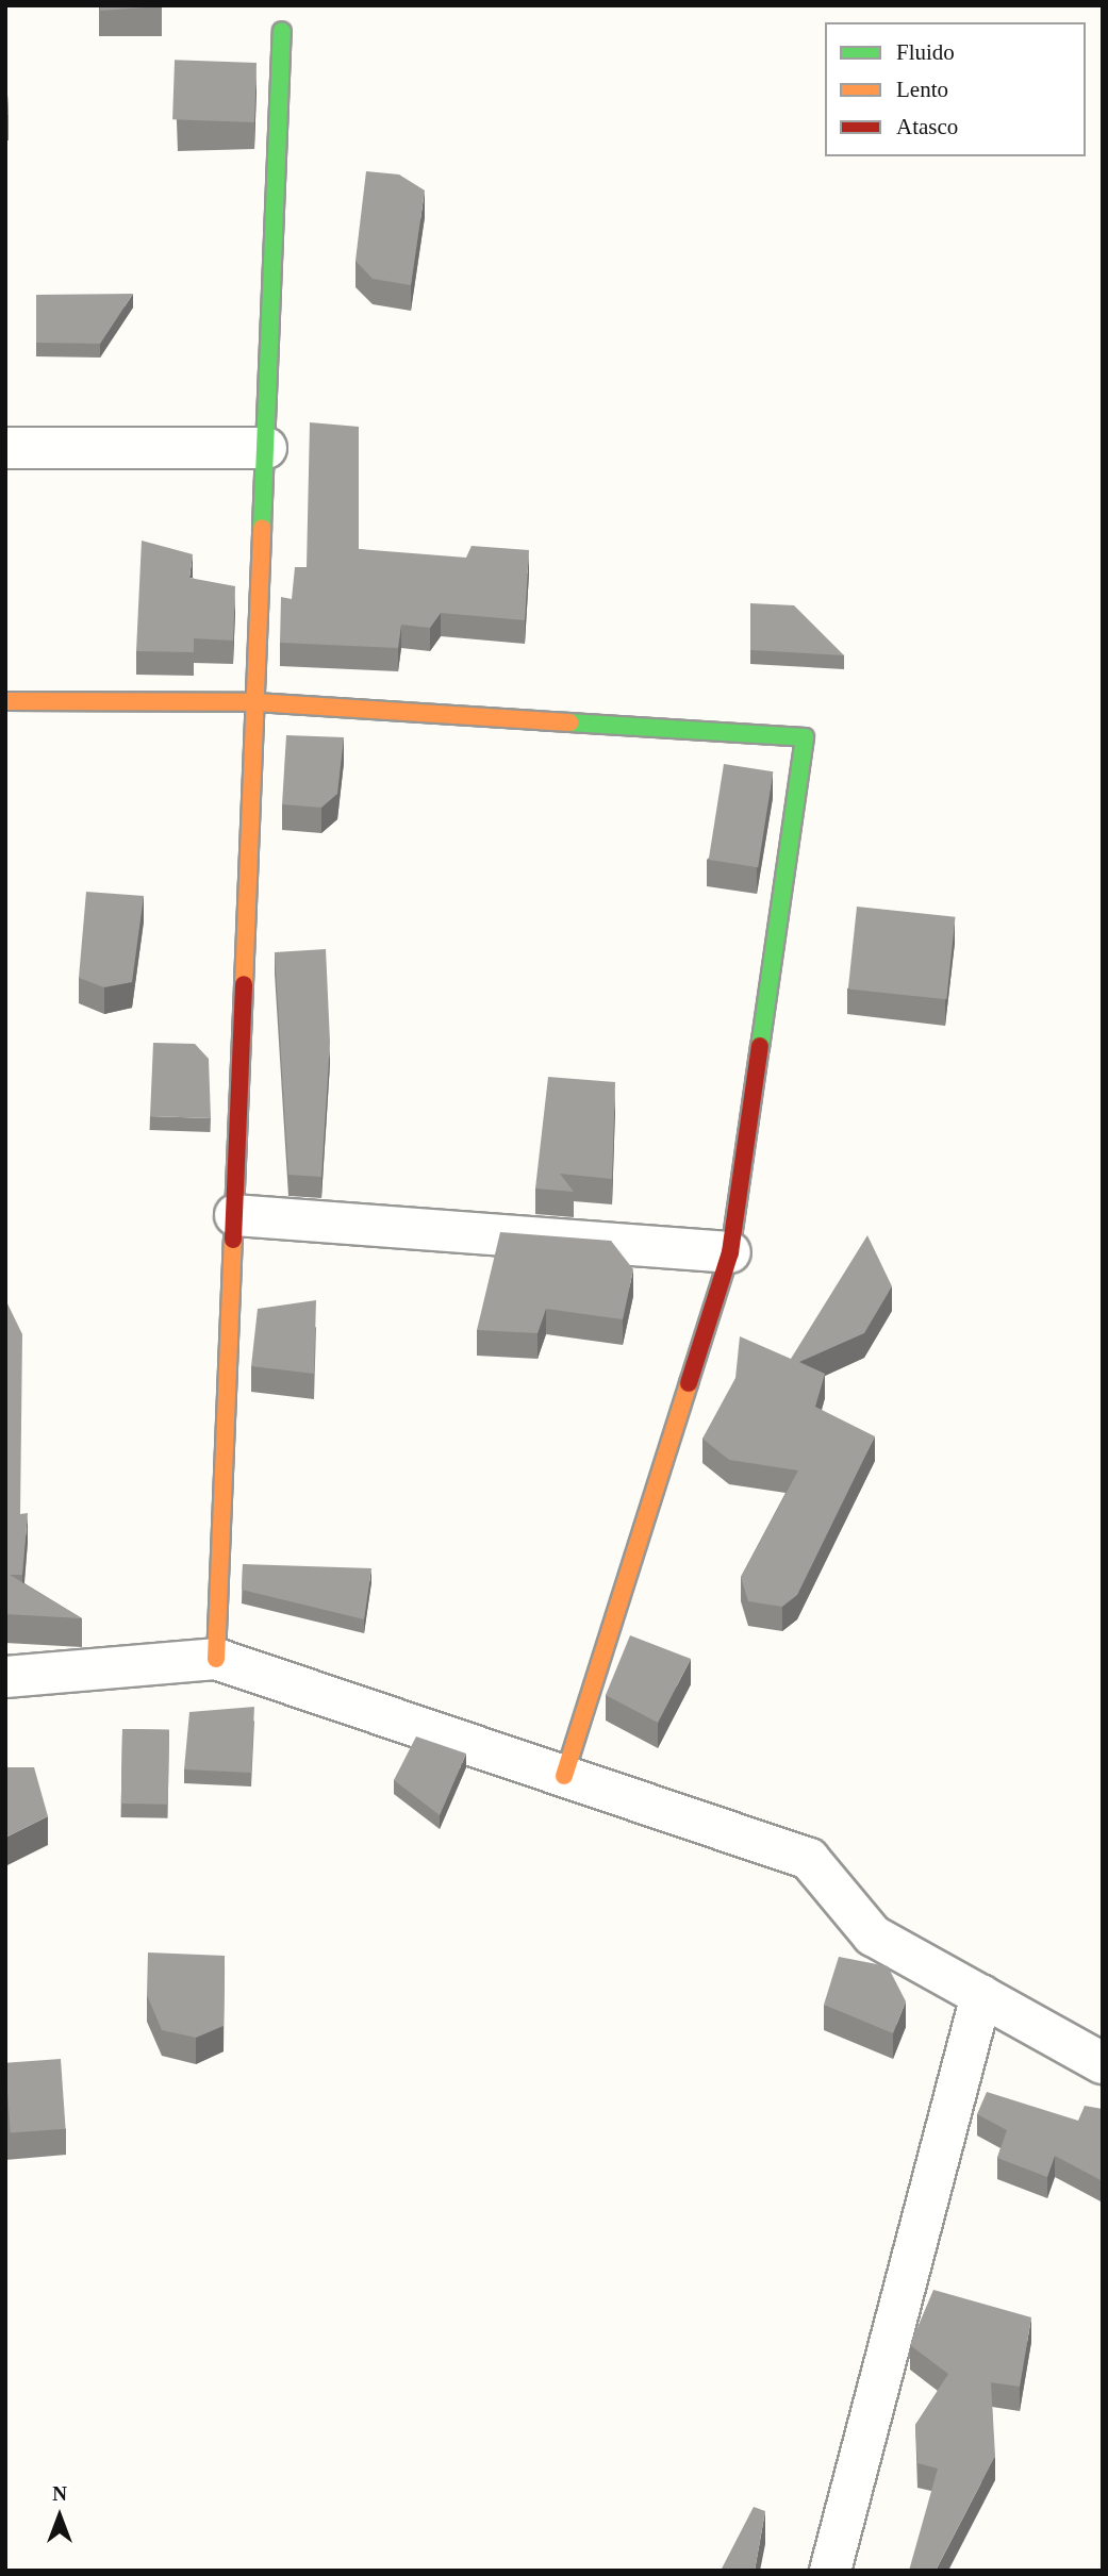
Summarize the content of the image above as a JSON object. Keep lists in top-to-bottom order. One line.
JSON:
{"legend":["Fluido","Lento","Atasco"],"north":"top"}
